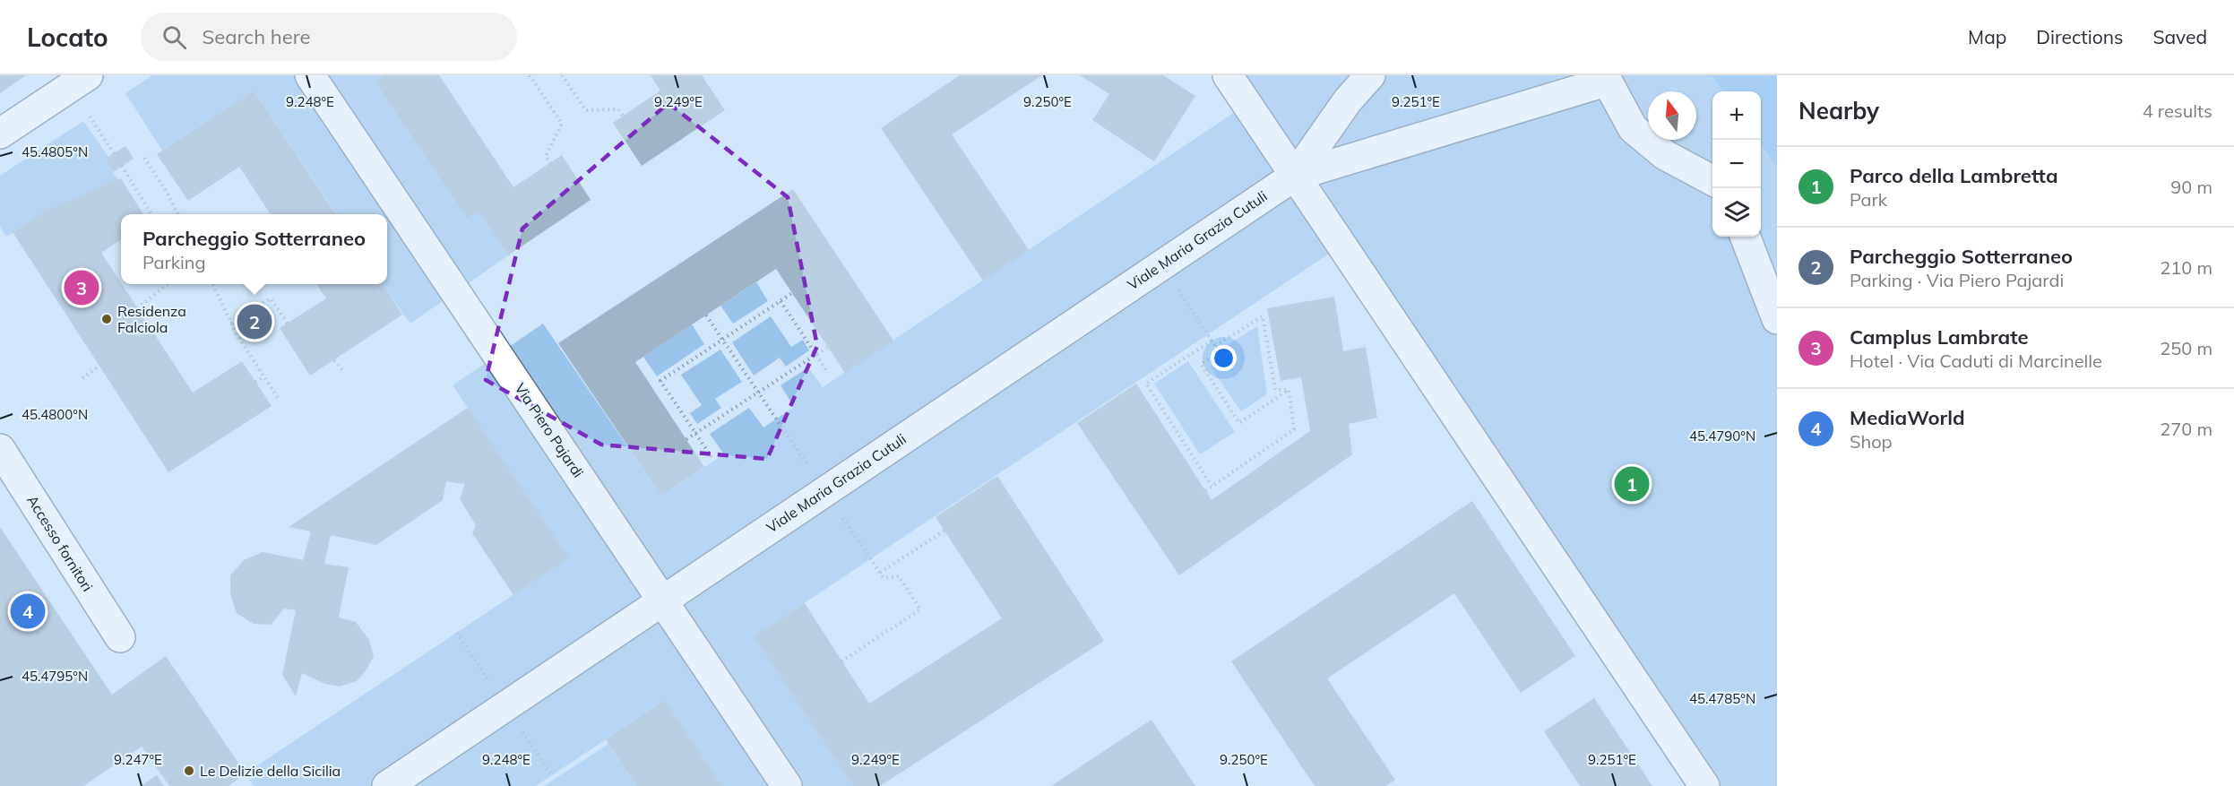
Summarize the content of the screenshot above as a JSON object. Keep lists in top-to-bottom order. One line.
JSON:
{"streets":{"street":["Viale Maria Grazia Cutuli","Via Piero Pajardi","Accesso fornitori"]},"crossings":[["Viale Maria Grazia Cutuli","Via Piero Pajardi"]],"places":["Residenza Falciola","Le Delizie della Sicilia"],"north":"top","page":{"header":"Locato","search":"Search here","nav":["Map","Directions","Saved"],"heading":["Nearby","4 results"],"map_buttons":["+","−"],"list":[{"mark":"1","name":"Parco della Lambretta","note":"Park","value":"90 m"},{"mark":"2","name":"Parcheggio Sotterraneo","note":"Parking · Via Piero Pajardi","value":"210 m"},{"mark":"3","name":"Camplus Lambrate","note":"Hotel · Via Caduti di Marcinelle","value":"250 m"},{"mark":"4","name":"MediaWorld","note":"Shop","value":"270 m"}],"popup":["Parcheggio Sotterraneo","Parking"],"pins":["3","2","1","4"]},"coordinates":["9.248°E","9.249°E","9.250°E","9.251°E","45.4805°N","45.4800°N","45.4790°N","45.4795°N","45.4785°N","9.247°E"]}
